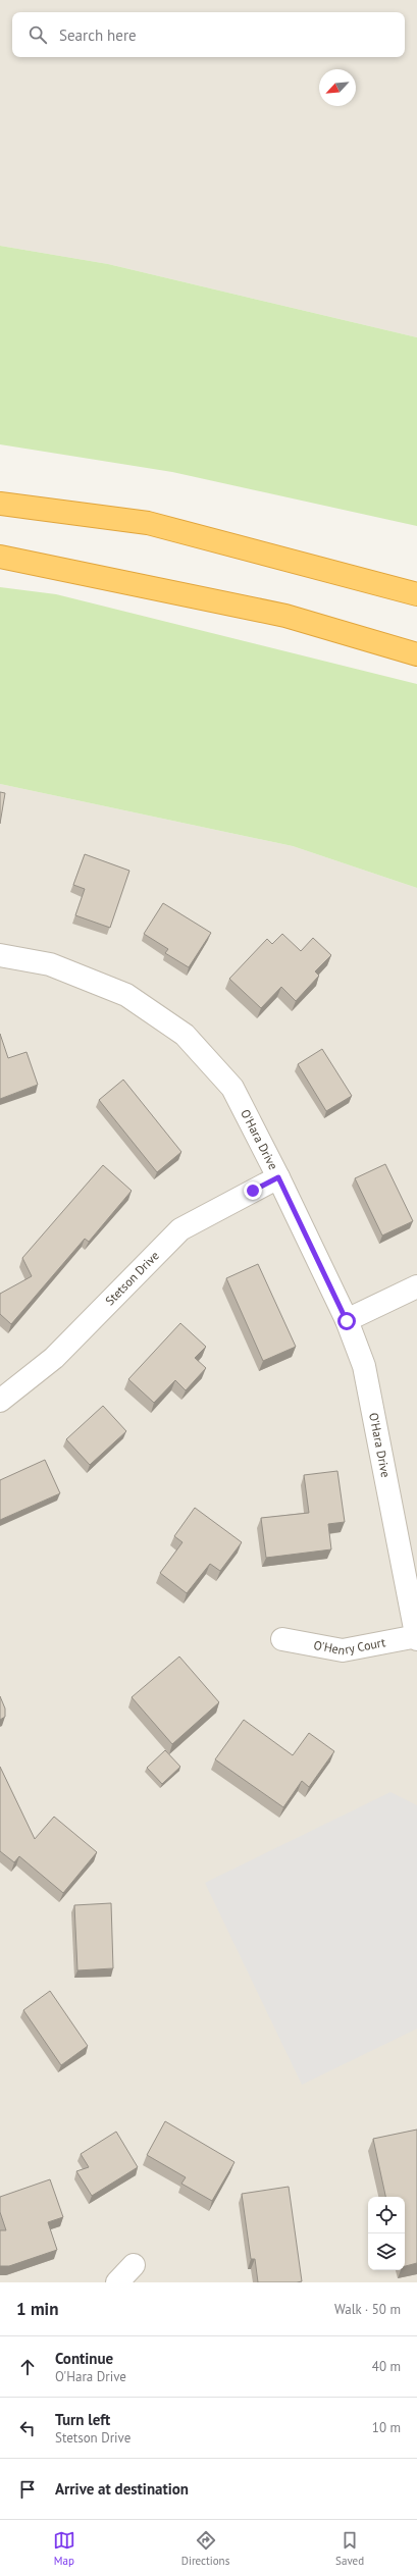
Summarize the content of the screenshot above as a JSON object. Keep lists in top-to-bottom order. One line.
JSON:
{"streets":{"street":["O'Hara Drive","Stetson Drive","O'Henry Court"]},"crossings":[["O'Hara Drive","Stetson Drive"],["O'Hara Drive","O'Henry Court"]],"north":"bottom left","page":{"search":"Search here","heading":["1 min","Walk · 50 m"],"list":[["Continue","O'Hara Drive","40 m"],["Turn left","Stetson Drive","10 m"],"Arrive at destination"],"nav":["Map","Directions","Saved"]}}
